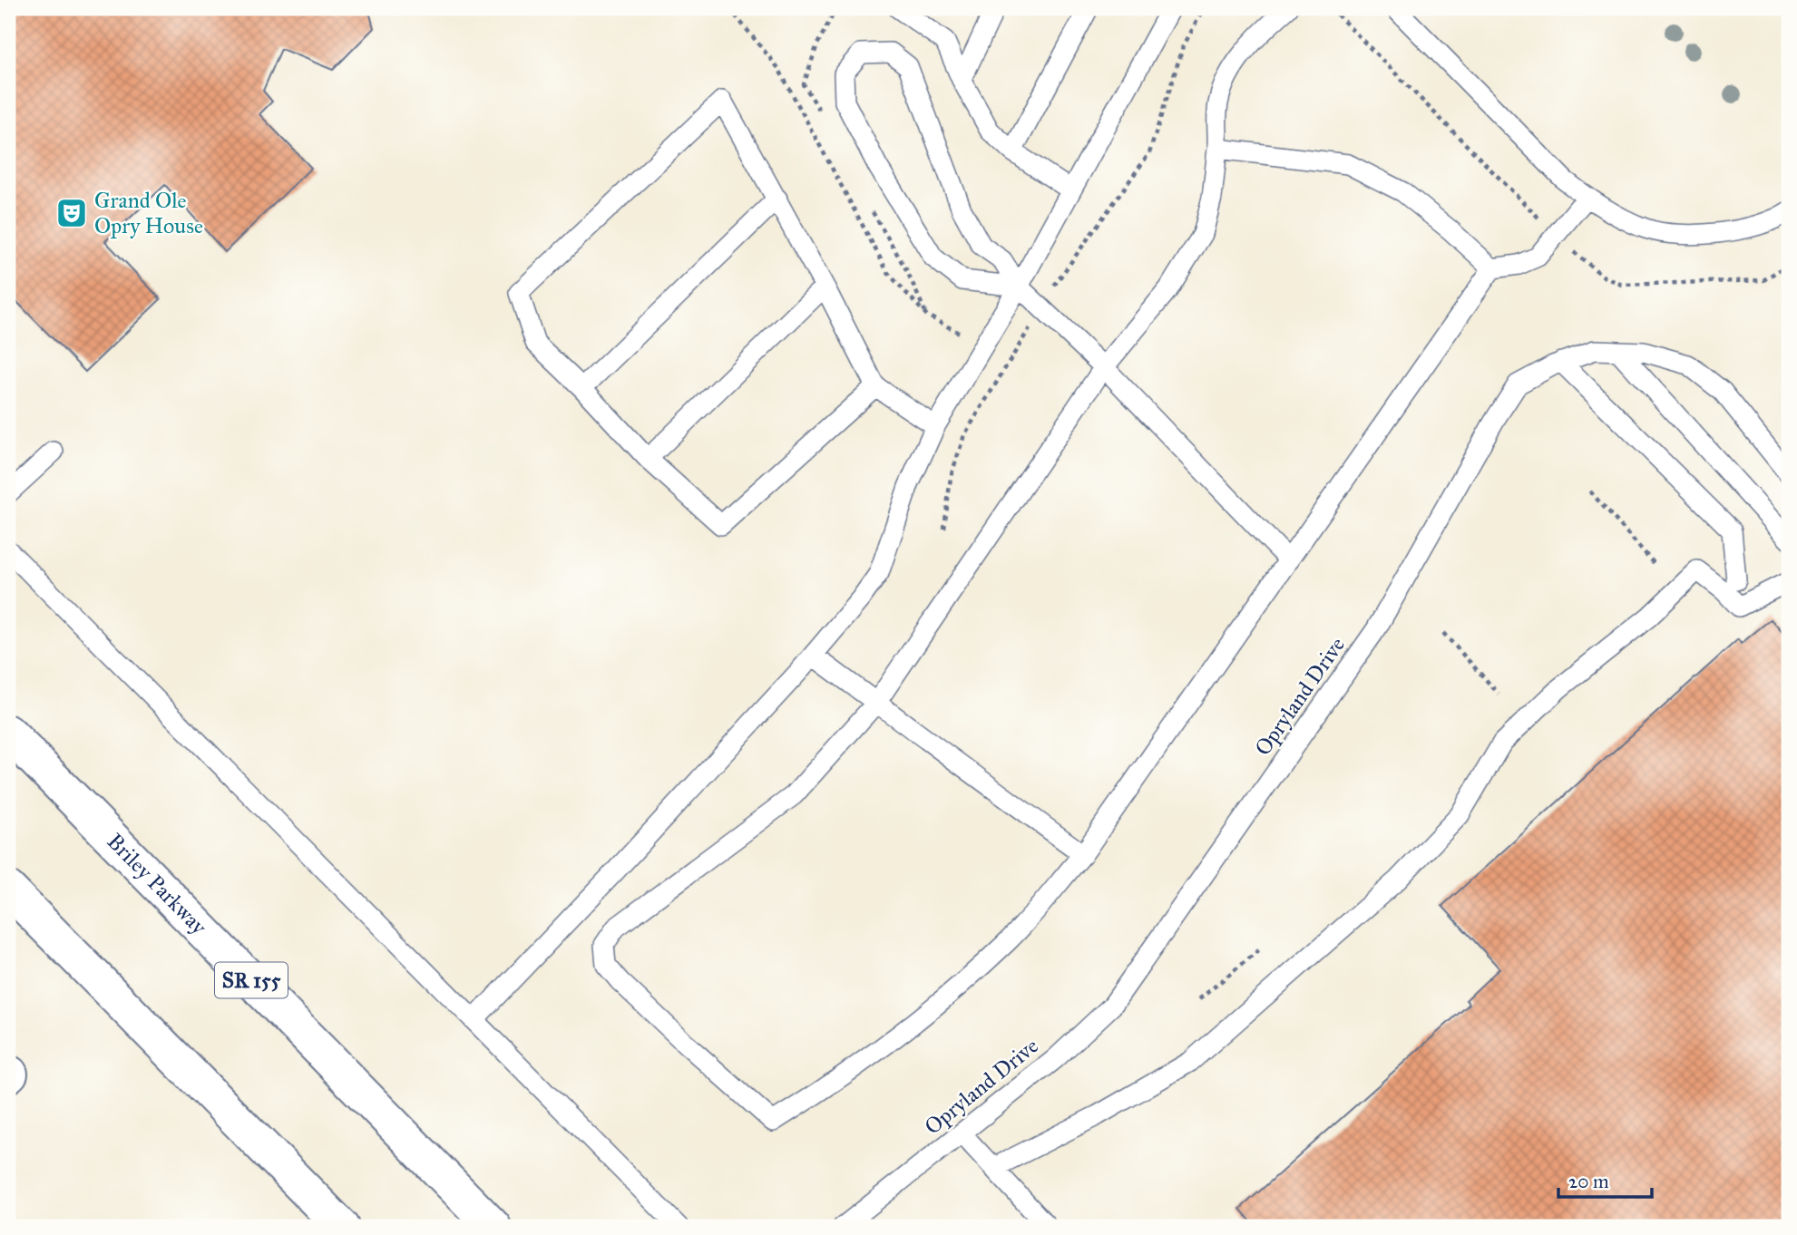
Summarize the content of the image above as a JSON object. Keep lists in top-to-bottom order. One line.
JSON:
{"streets":{"highway":["Briley Parkway","SR 155"],"lane":["Opryland Drive"]},"places":{"theatre":["Grand Ole Opry House"]},"scale_bar":"20 m"}
